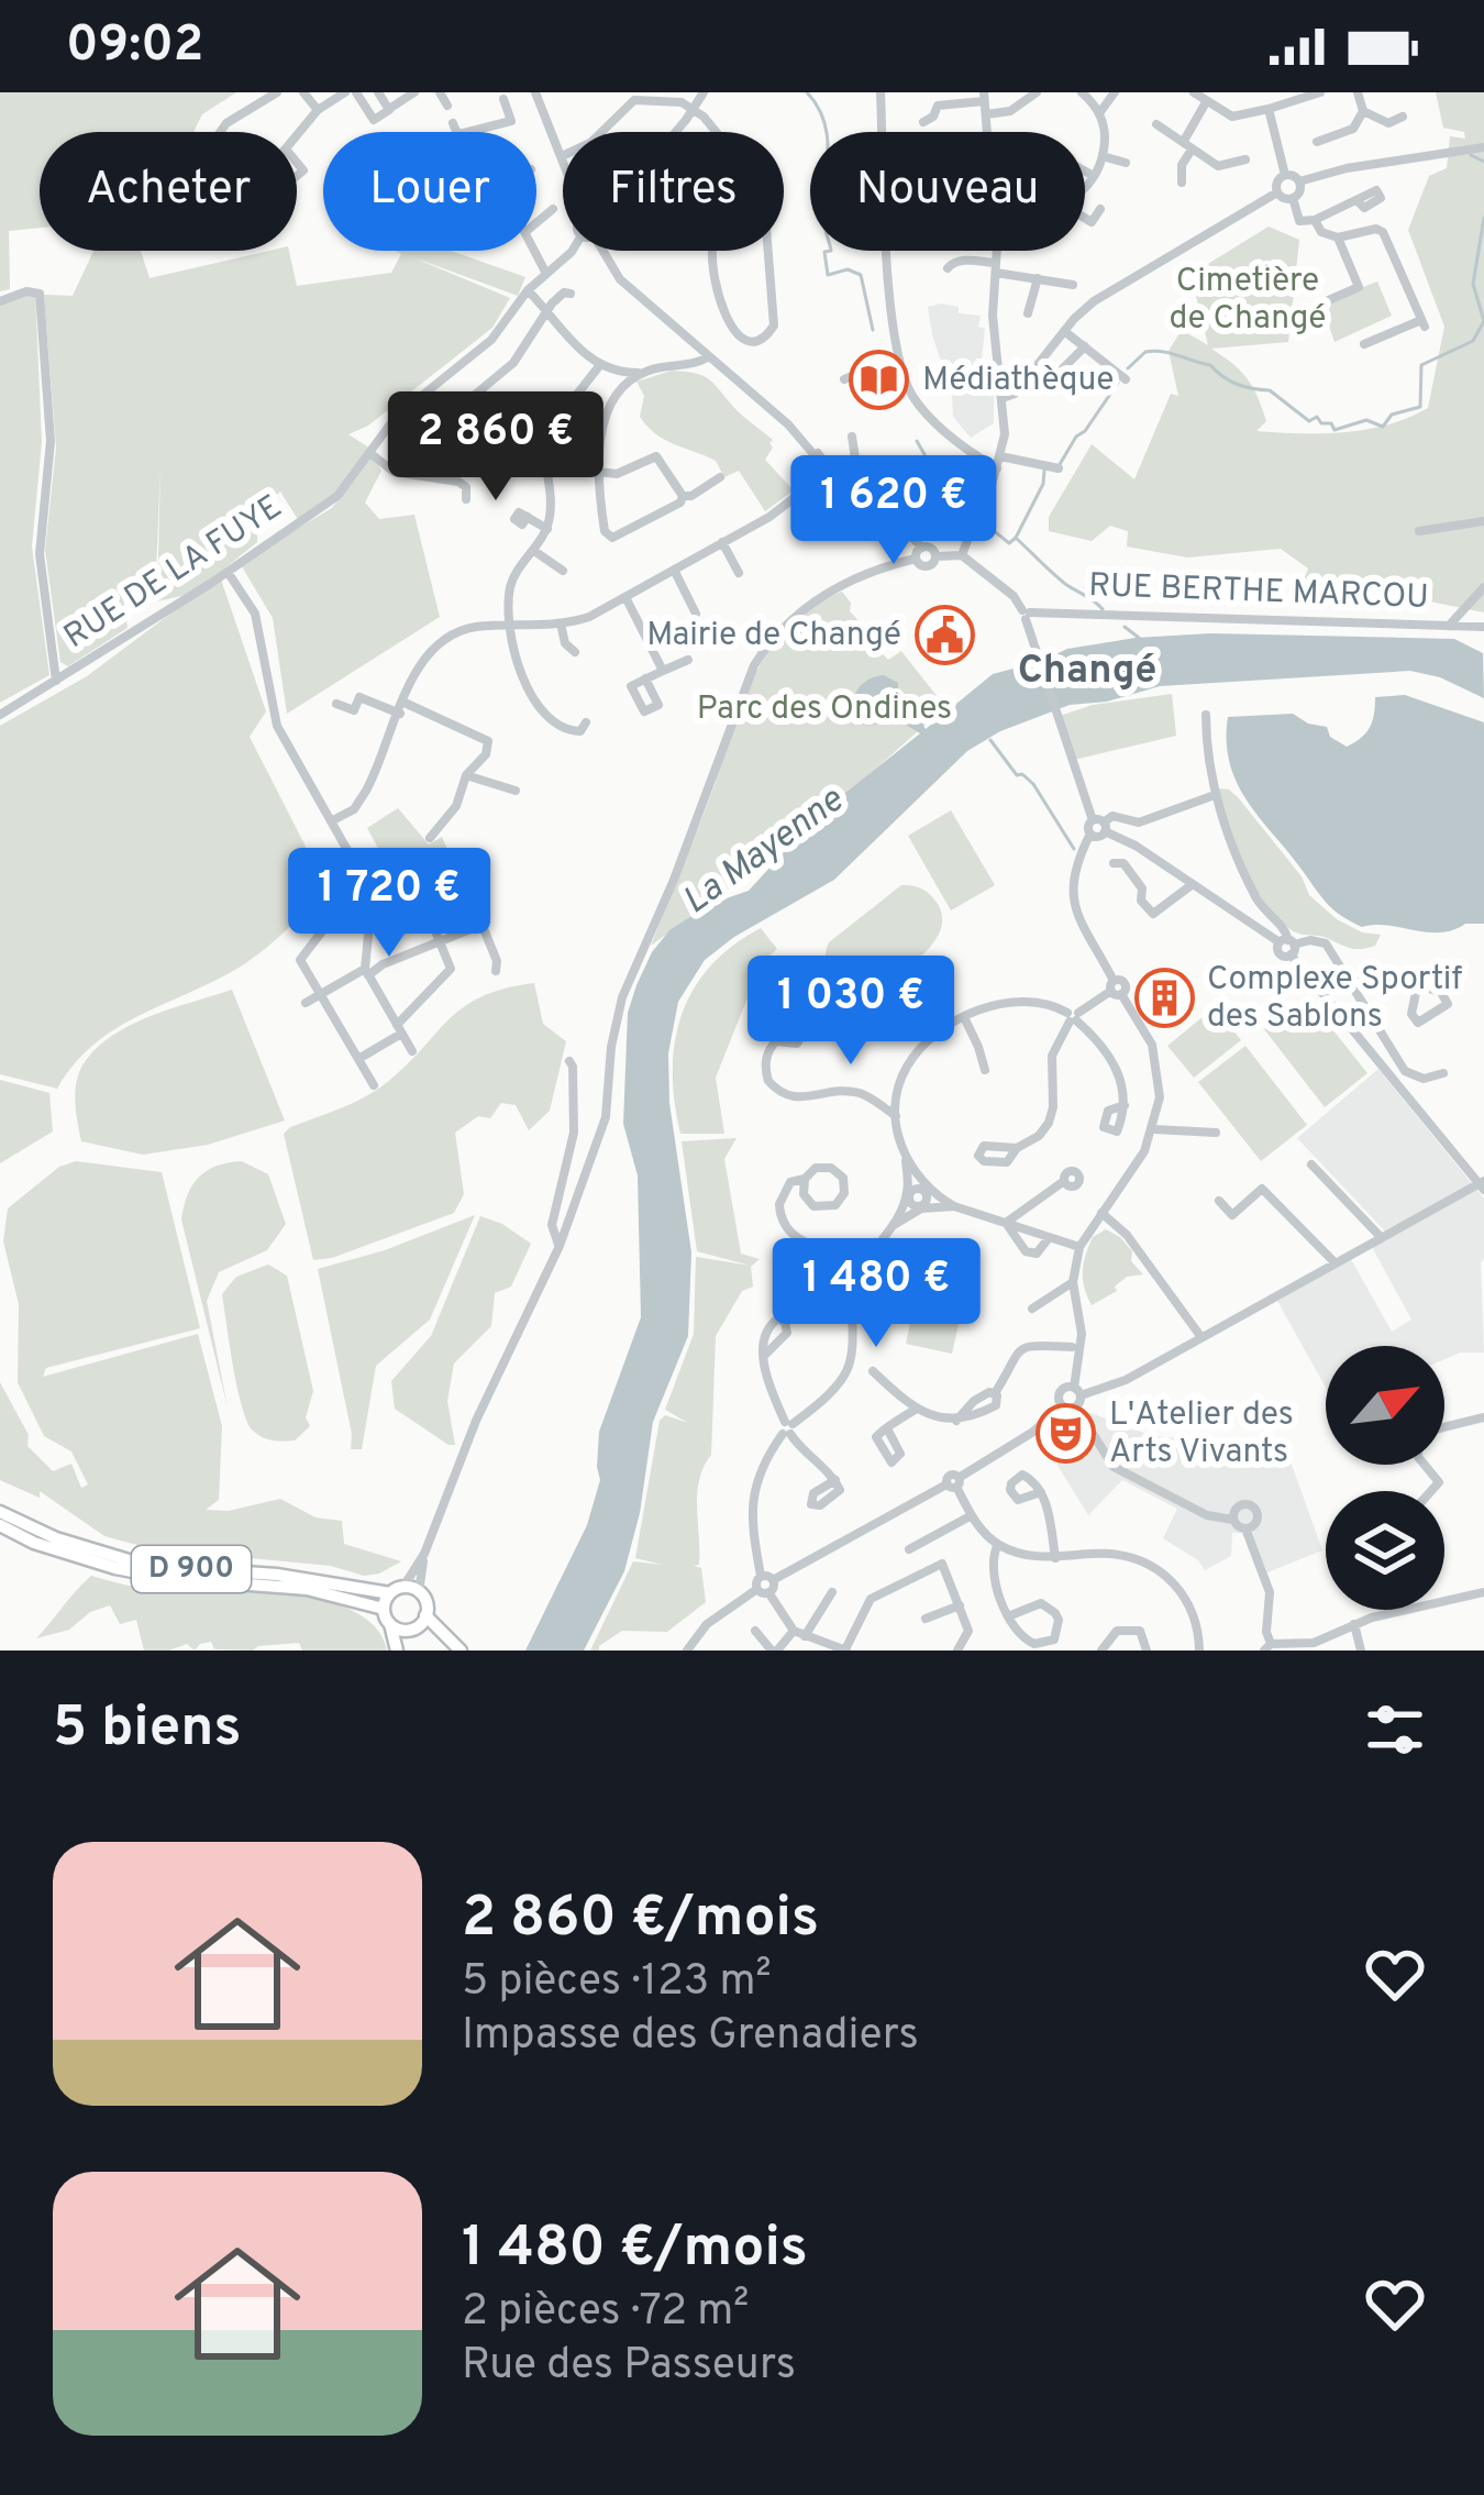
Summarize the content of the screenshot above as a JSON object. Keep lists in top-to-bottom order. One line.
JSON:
{"streets":{"main road":["D 900"],"street":["RUE DE LA FUYE","RUE BERTHE MARCOU"]},"districts":["Changé"],"water":["La Mayenne"],"parks":["Cimetière de Changé","Parc des Ondines"],"places":{"library":["Médiathèque"],"public building":["Mairie de Changé"],"building":["Complexe Sportif des Sablons"],"theatre":["L'Atelier des Arts Vivants"]},"north":"top right","page":{"status":"09:02","chip":["Acheter","Louer","Filtres","Nouveau"],"price":["2 860 €","1 620 €","1 720 €","1 030 €","1 480 €"],"heading":"5 biens","list":[{"name":"2 860 €/mois","note":"5 pièces · 123 m² · Impasse des Grenadiers"},{"name":"1 480 €/mois","note":"2 pièces · 72 m² · Rue des Passeurs"}]}}
